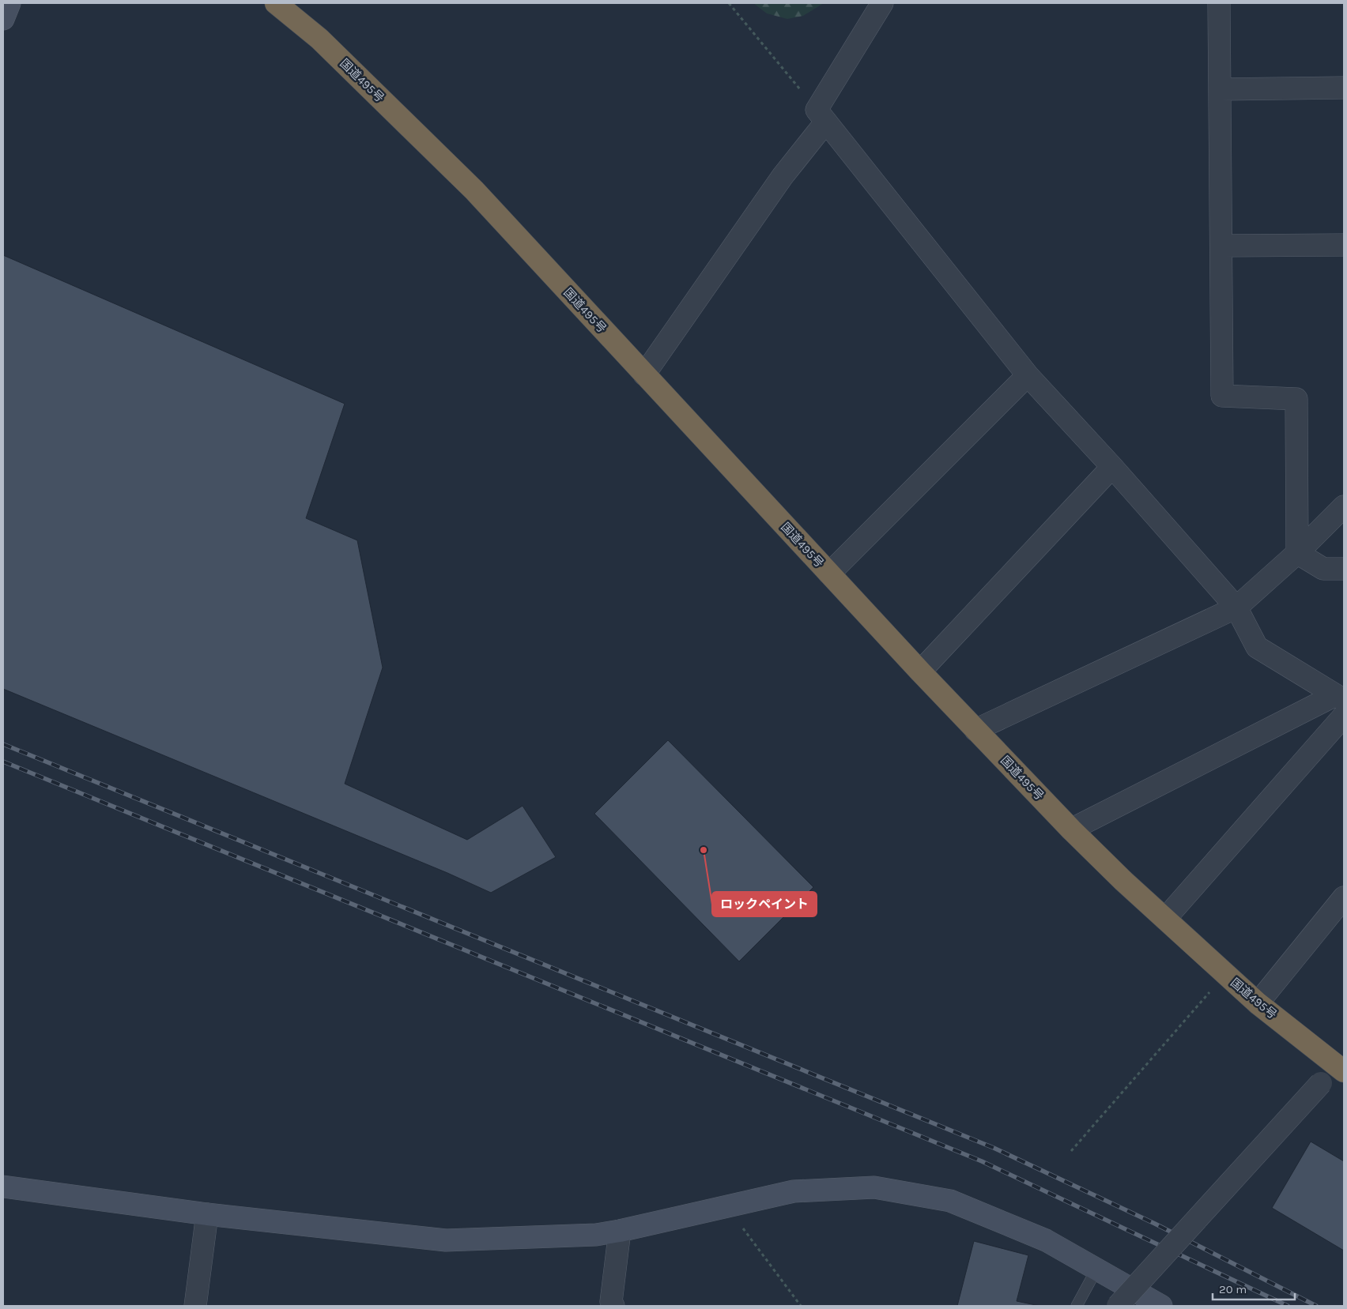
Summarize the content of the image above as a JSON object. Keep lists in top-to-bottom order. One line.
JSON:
{"streets":{"highway":["国道495号"]},"places":["ロックペイント"],"scale_bar":"20 m"}
